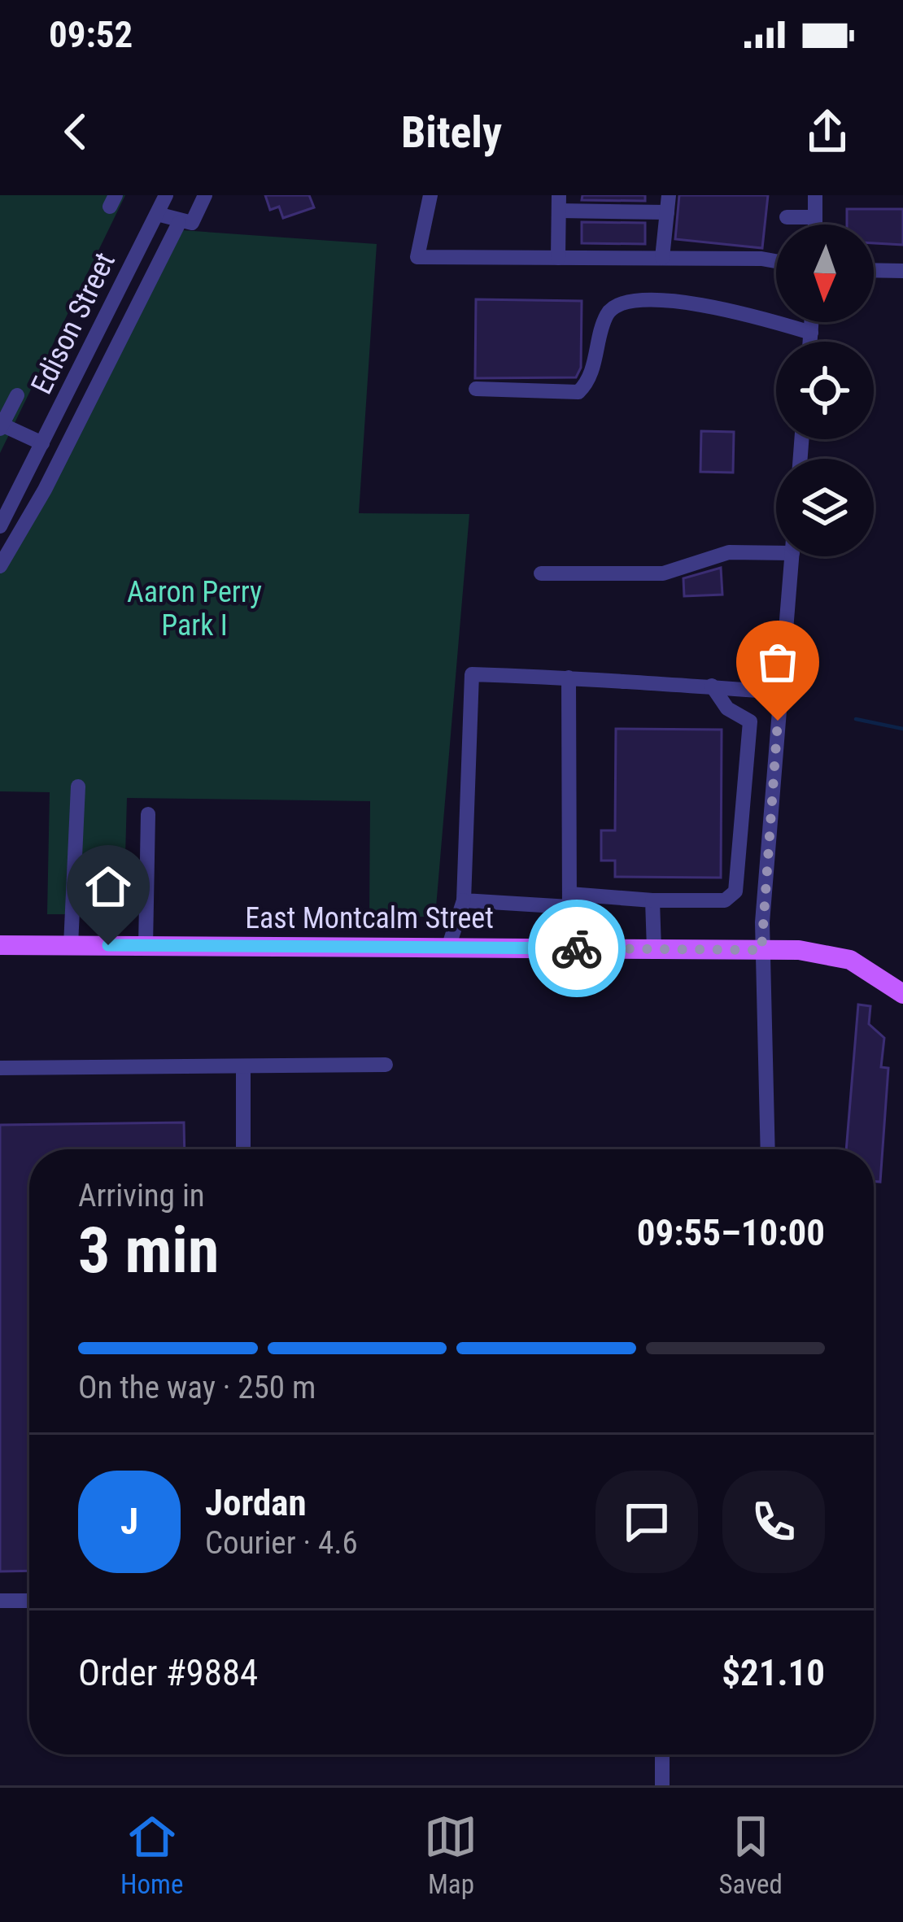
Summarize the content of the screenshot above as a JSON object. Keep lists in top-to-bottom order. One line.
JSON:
{"streets":{"main road":["East Montcalm Street"],"street":["Edison Street"]},"parks":["Aaron Perry Park I"],"north":"bottom","page":{"status":"09:52","header":"Bitely","heading":["3 min","Arriving in","09:55–10:00"],"panel":["Jordan","Courier · 4.6","Order #9884","$21.10"],"bar":"On the way · 250 m","round":"J","tabs":["Home","Map","Saved"]}}
